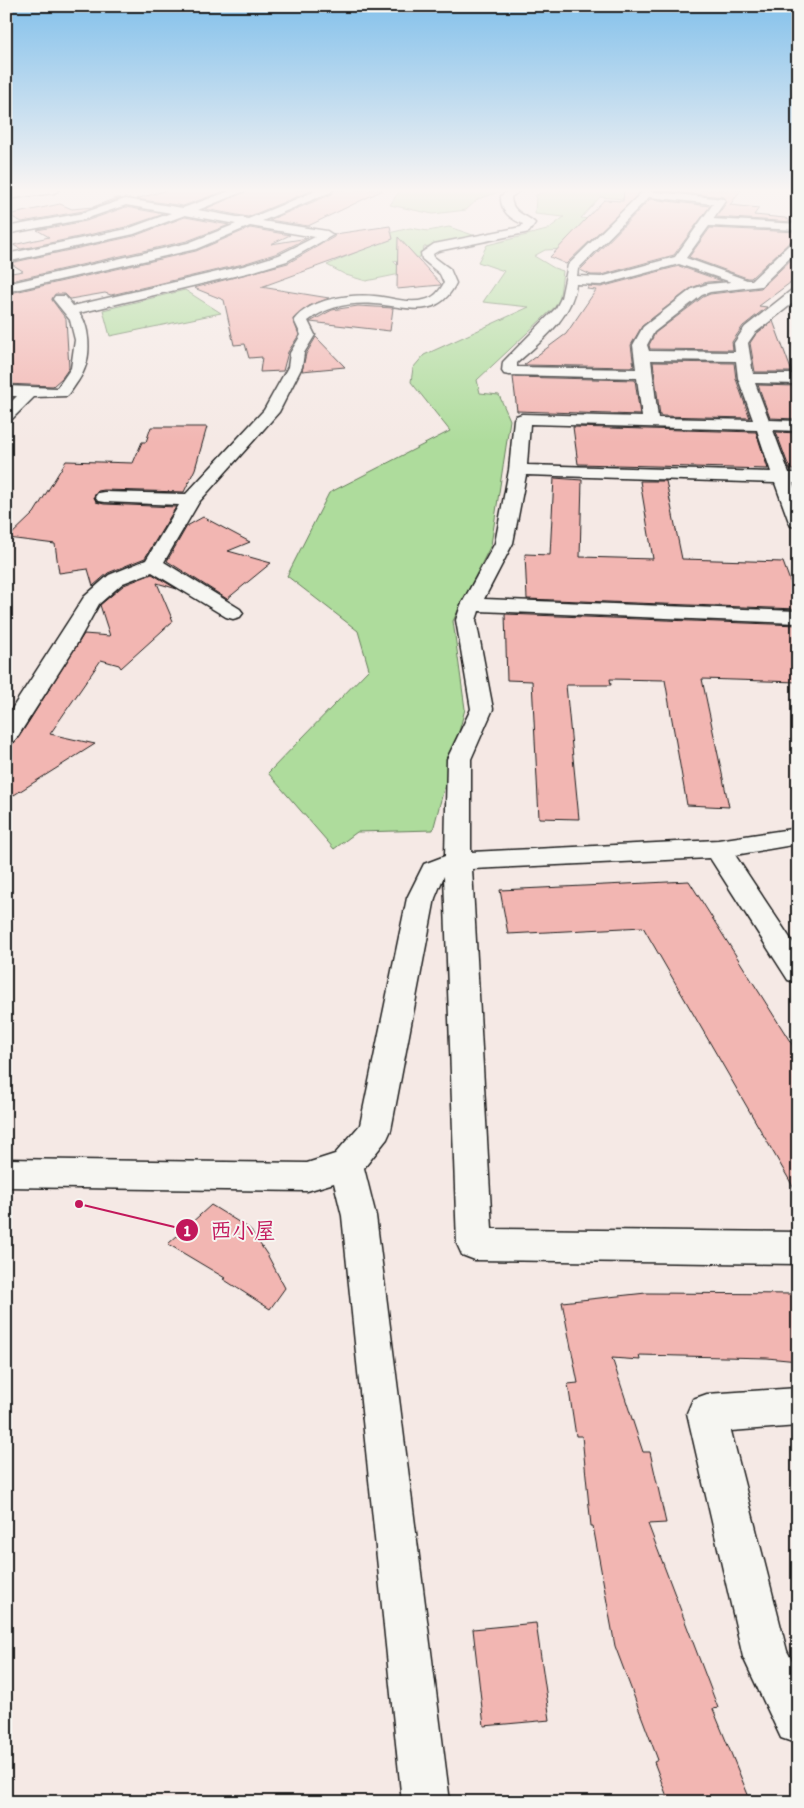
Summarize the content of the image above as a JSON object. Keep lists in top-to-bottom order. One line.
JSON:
{"places":["西小屋"]}
